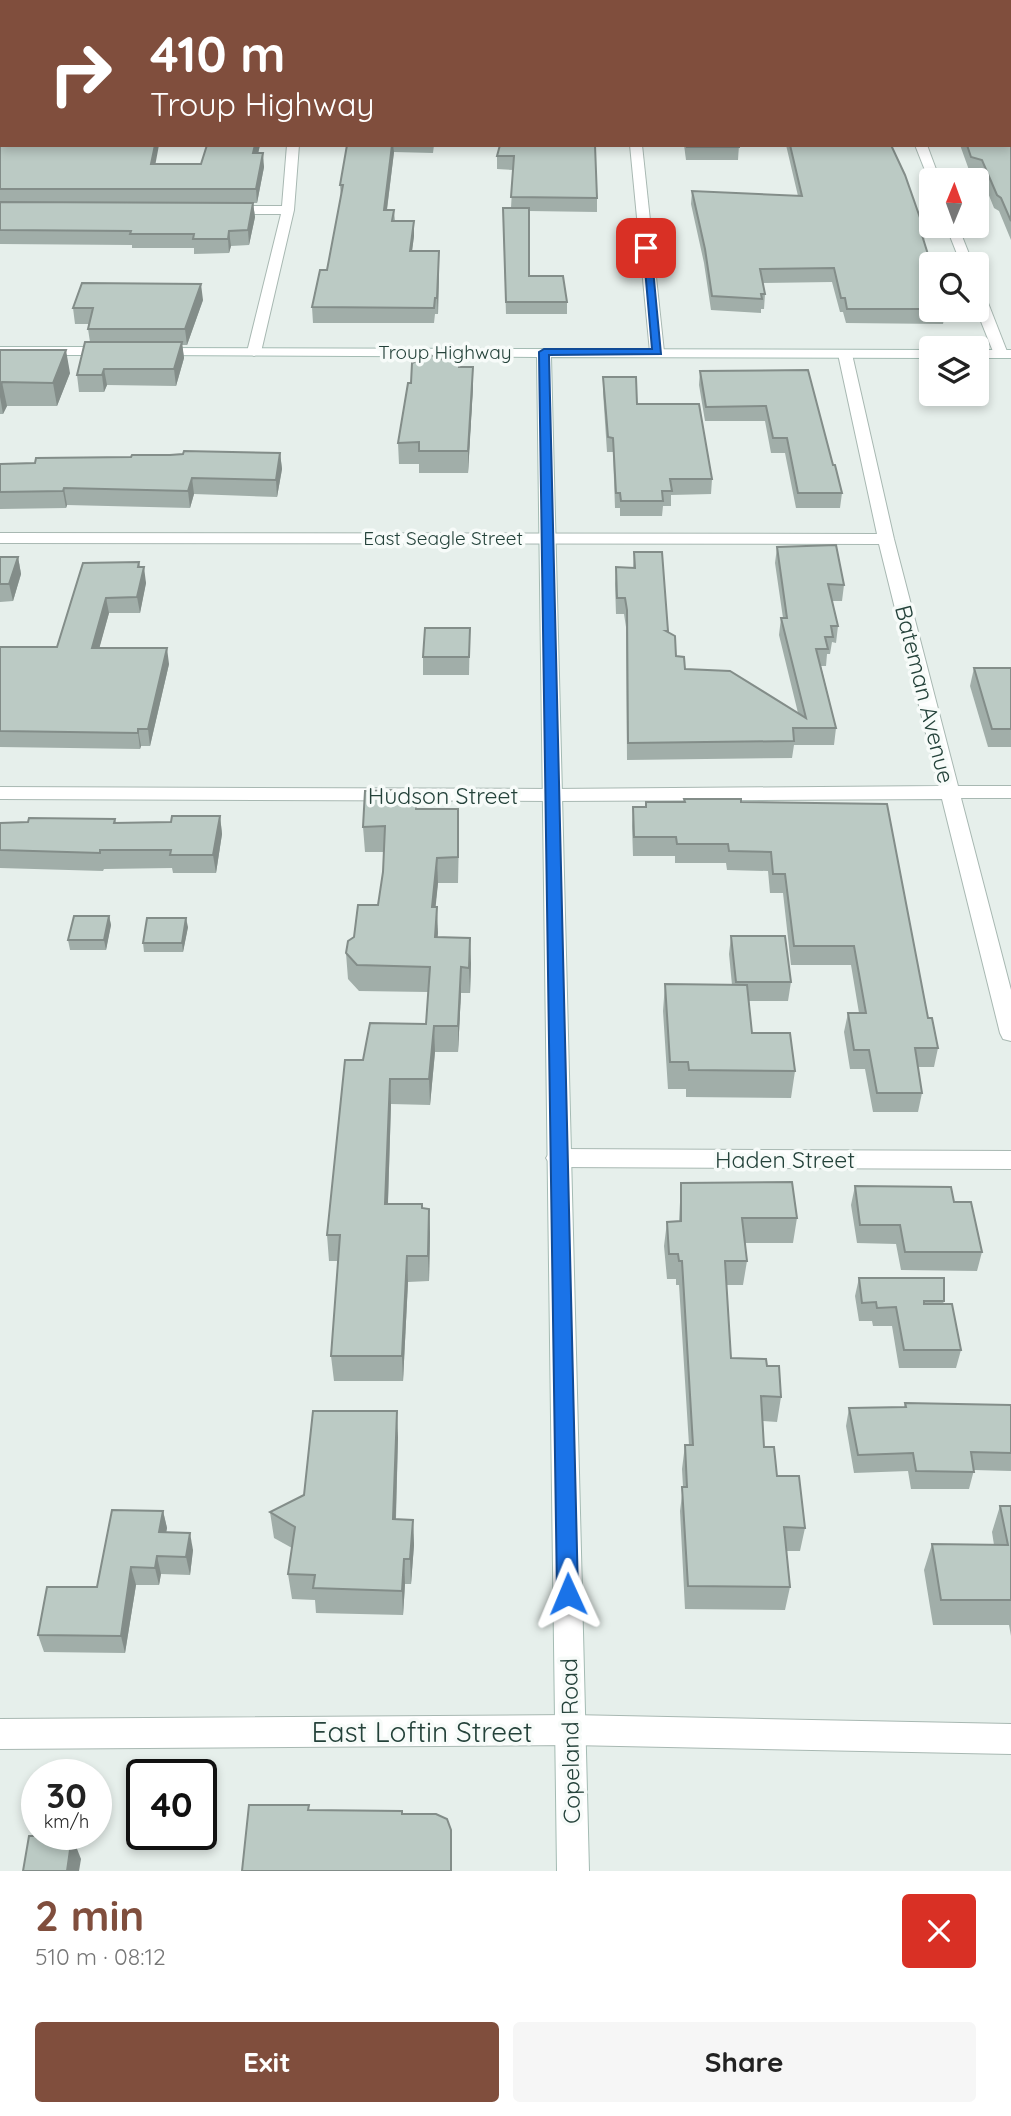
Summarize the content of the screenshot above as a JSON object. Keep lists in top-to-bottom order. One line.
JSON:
{"streets":{"street":["Troup Highway","East Seagle Street","Bateman Avenue","Hudson Street","Haden Street","East Loftin Street","Copeland Road"]},"crossings":[["Troup Highway","Bateman Avenue"],["Troup Highway","Copeland Road"],["East Seagle Street","Bateman Avenue"],["East Seagle Street","Copeland Road"],["Bateman Avenue","Hudson Street"],["Hudson Street","Copeland Road"],["Haden Street","Copeland Road"],["East Loftin Street","Copeland Road"]],"north":"top","page":{"turn":["410 m","Troup Highway"],"speed":"30 km/h","limit":"40","heading":["2 min","510 m · 08:12"],"buttons":["Exit","Share"]}}
